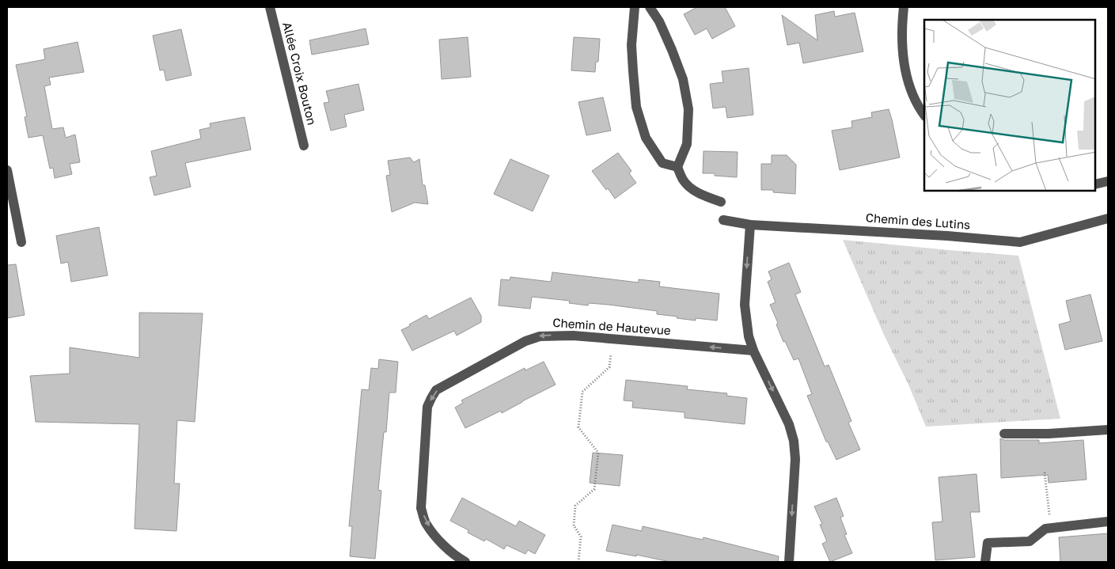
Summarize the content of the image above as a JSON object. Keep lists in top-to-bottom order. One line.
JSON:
{"streets":{"street":["Allée Croix Bouton","Chemin des Lutins","Chemin de Hautevue"]}}
